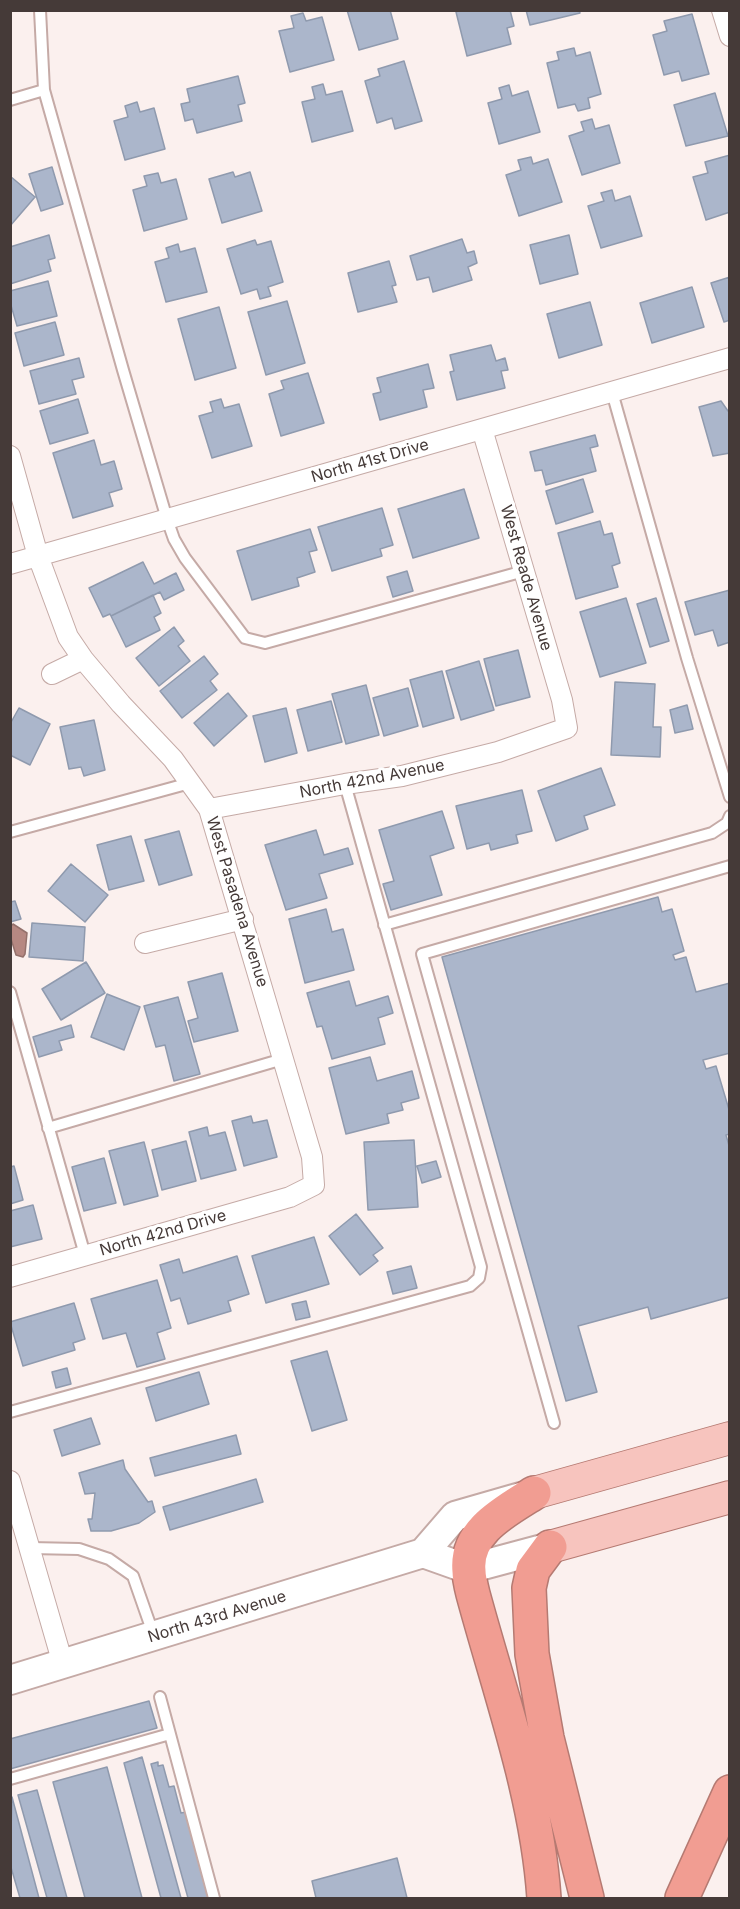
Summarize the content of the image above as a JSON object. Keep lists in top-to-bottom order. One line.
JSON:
{"streets":{"main road":["North 43rd Avenue"],"street":["North 41st Drive","West Reade Avenue","North 42nd Avenue","West Pasadena Avenue","North 42nd Drive"]},"crossings":[["North 41st Drive","West Reade Avenue"],["North 41st Drive","West Pasadena Avenue"],["West Reade Avenue","North 42nd Avenue"],["North 42nd Avenue","West Pasadena Avenue"],["West Pasadena Avenue","North 42nd Drive"]]}
